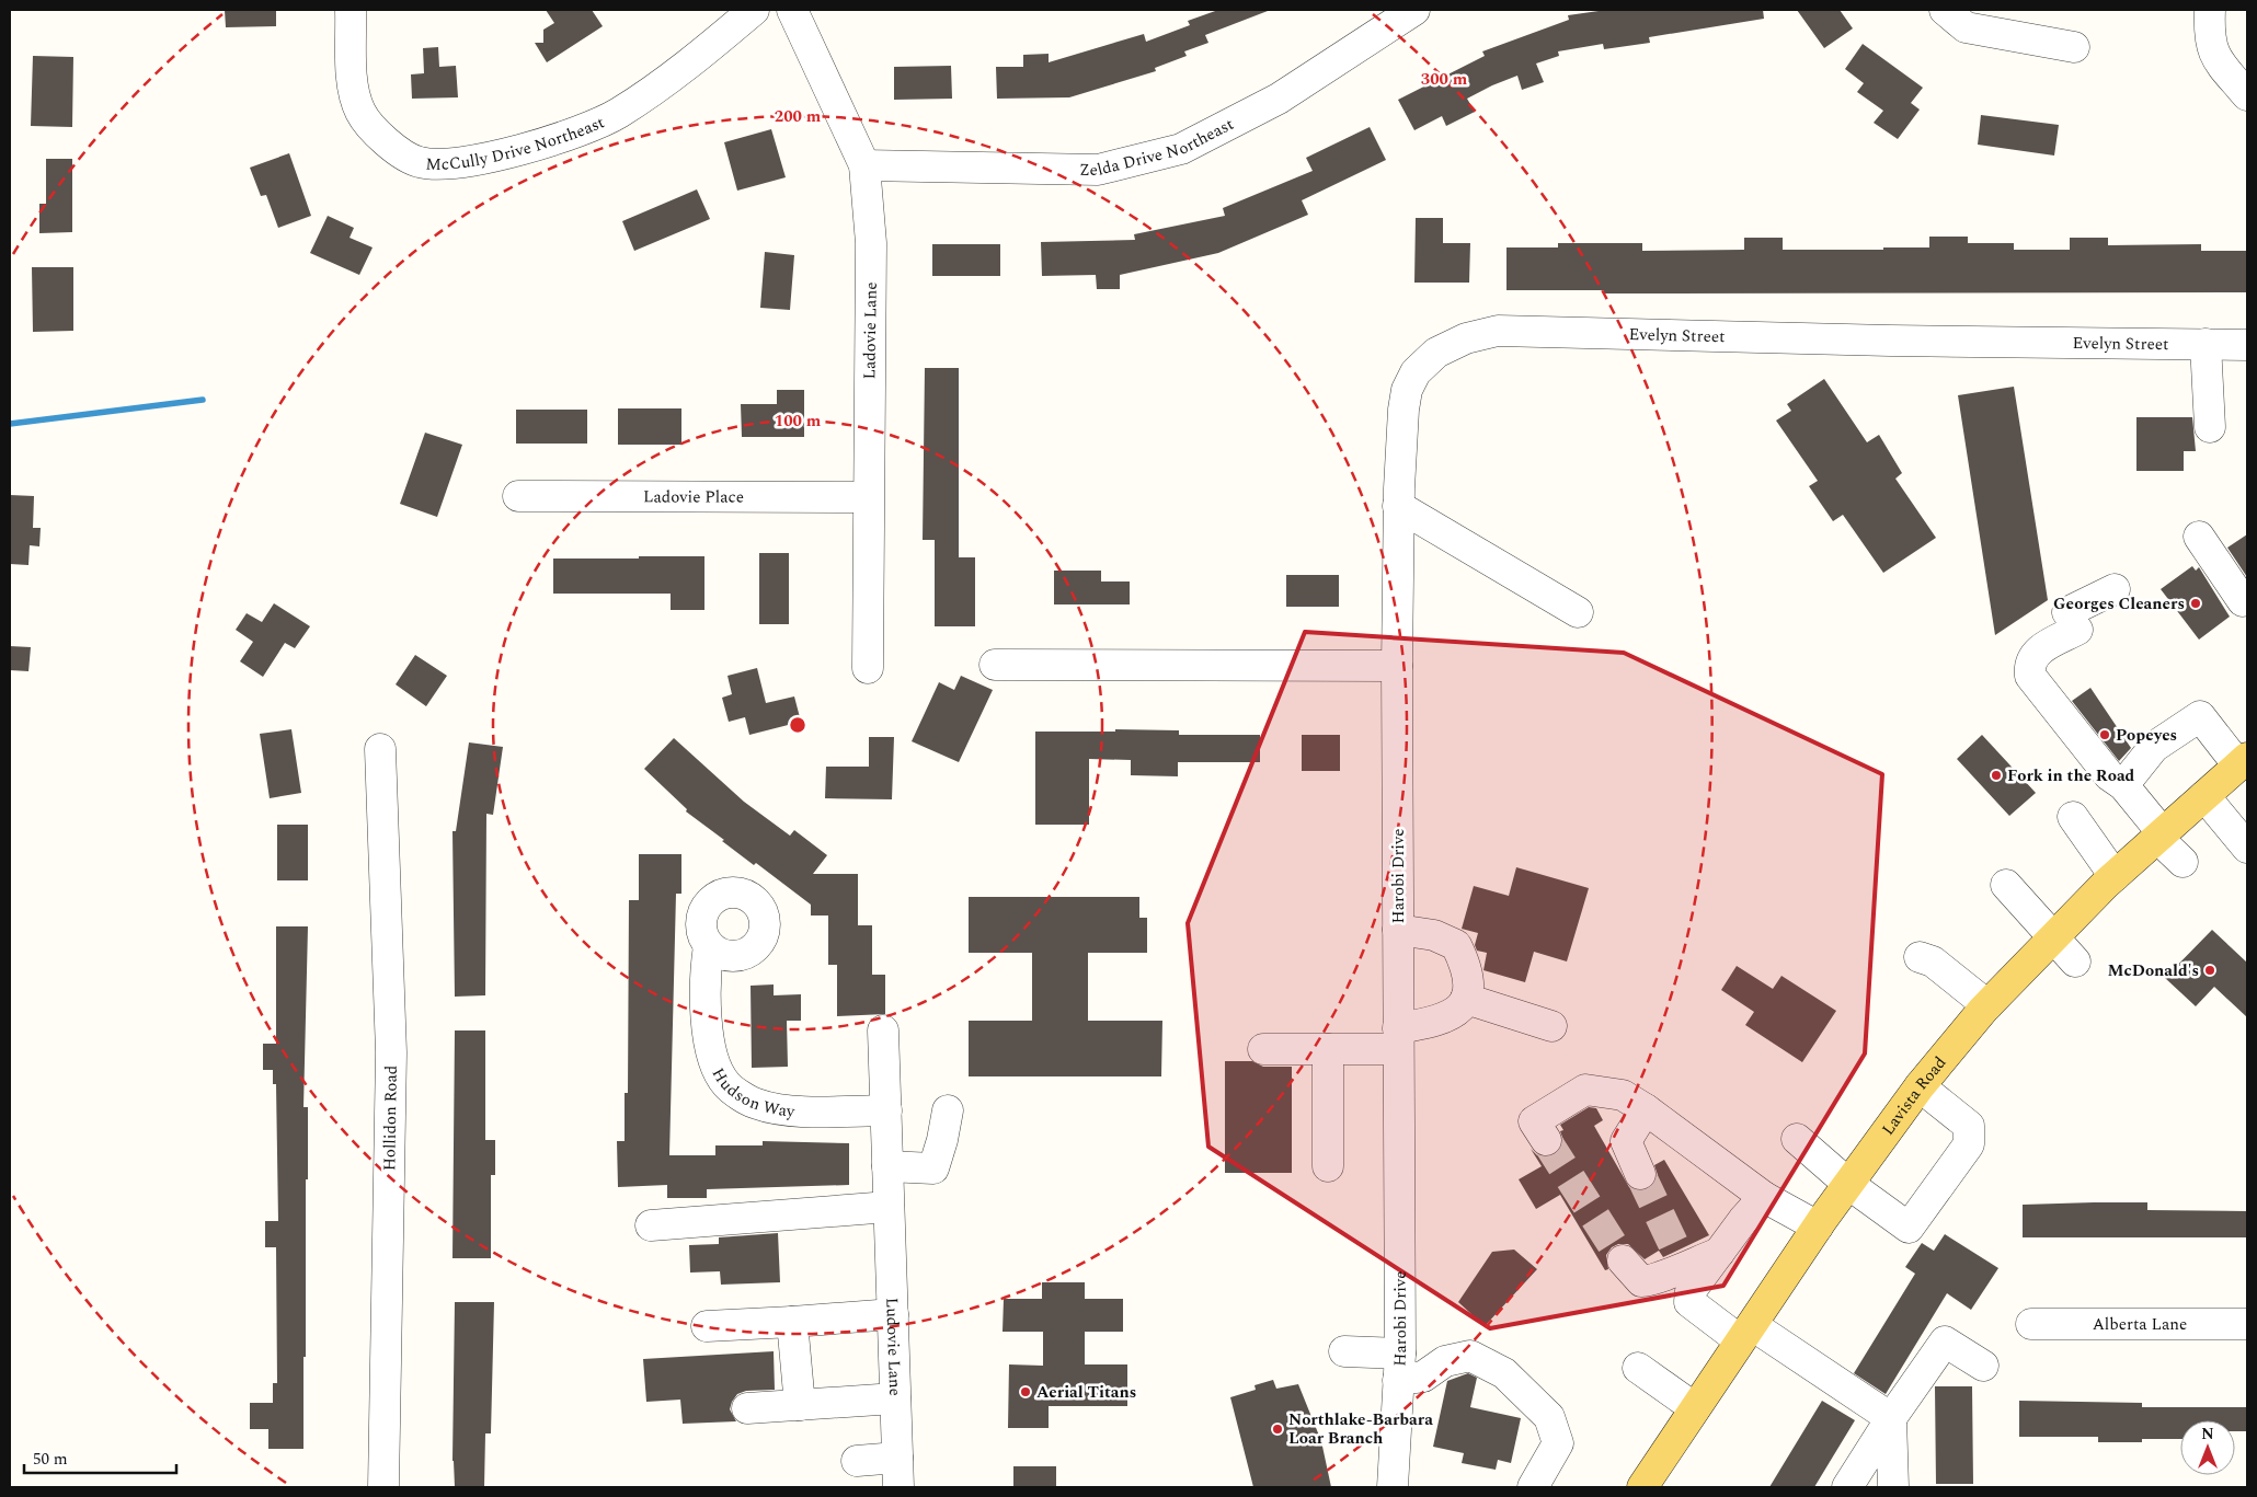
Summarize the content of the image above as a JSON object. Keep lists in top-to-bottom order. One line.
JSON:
{"streets":{"main road":["Lavista Road"],"street":["McCully Drive Northeast","Zelda Drive Northeast","Ladovie Lane","Evelyn Street","Ladovie Place","Harobi Drive","Hudson Way","Hollidon Road","Alberta Lane","Ludovie Lane"]},"crossings":[["Zelda Drive Northeast","Ladovie Lane"],["Ladovie Lane","Ladovie Place"],["Evelyn Street","Harobi Drive"]],"places":["Georges Cleaners","Popeyes","Fork in the Road","McDonald's","Aerial Titans","Northlake-Barbara Loar Branch"],"scale_bar":"50 m","north":"top","rings":["300 m","200 m","100 m"]}
